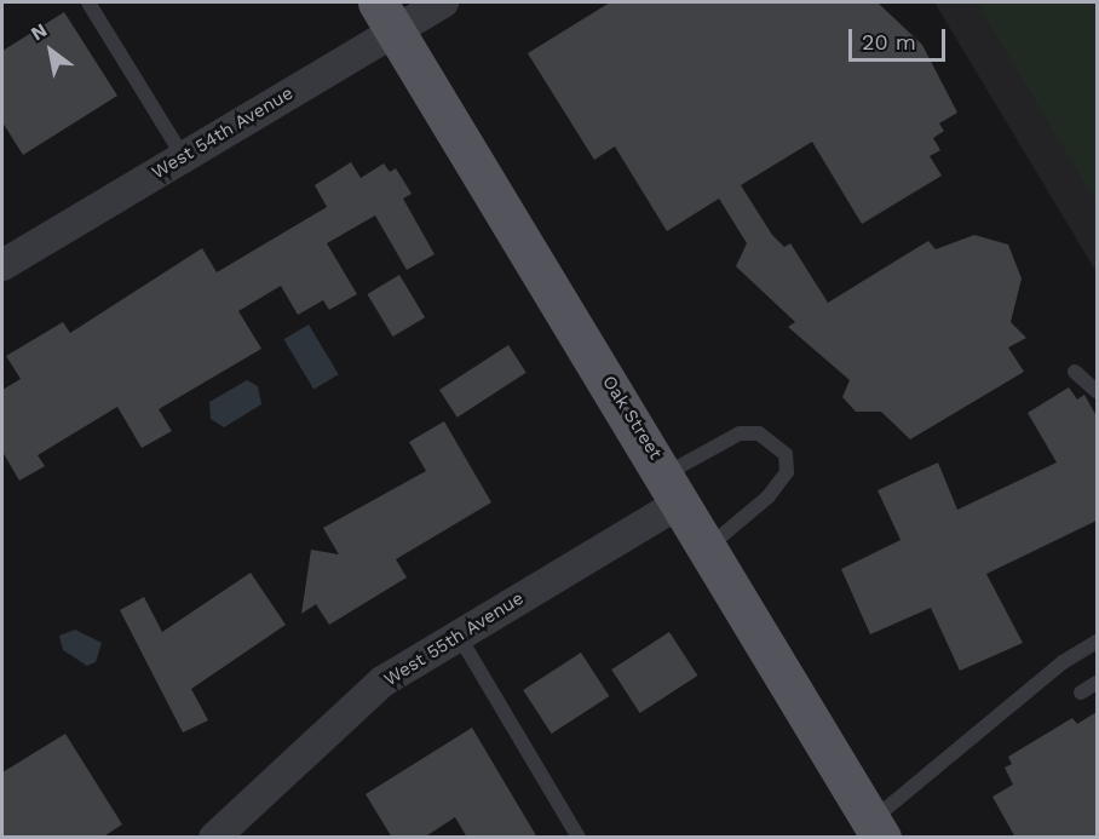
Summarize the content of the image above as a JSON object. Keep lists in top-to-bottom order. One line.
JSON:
{"streets":{"main road":["Oak Street"],"street":["West 54th Avenue","West 55th Avenue"]},"crossings":[["West 54th Avenue","Oak Street"],["Oak Street","West 55th Avenue"]],"scale_bar":"20 m","north":"top left"}
